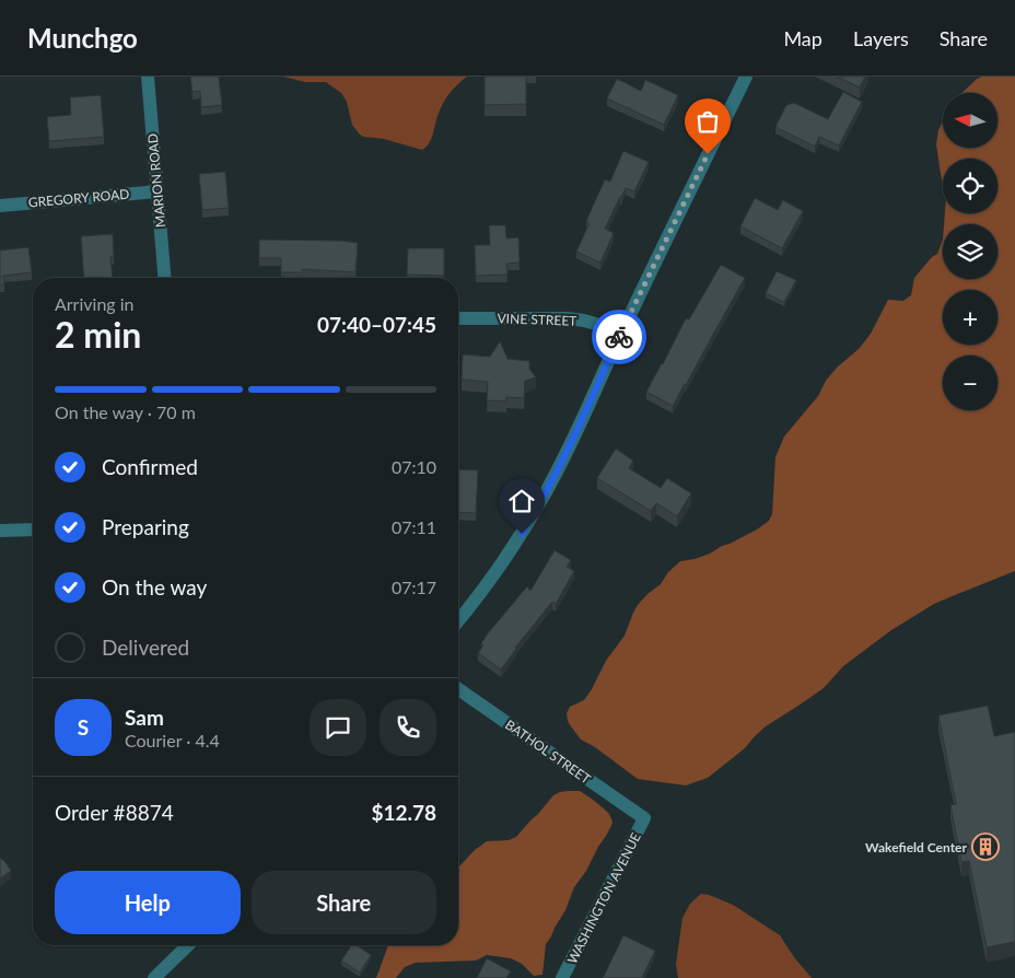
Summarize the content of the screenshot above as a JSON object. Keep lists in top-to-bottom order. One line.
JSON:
{"streets":{"street":["MARION ROAD","GREGORY ROAD","VINE STREET","BATHOL STREET","WASHINGTON AVENUE"]},"crossings":[["MARION ROAD","GREGORY ROAD"],["BATHOL STREET","WASHINGTON AVENUE"]],"places":{"building":["Wakefield Center"]},"north":"left","page":{"header":"Munchgo","nav":["Map","Layers","Share"],"map_buttons":["+","−"],"heading":["2 min","Arriving in","07:40–07:45"],"panel":["Sam","Courier · 4.4","Order #8874","$12.78"],"bar":"On the way · 70 m","list":[["Confirmed","07:10"],["Preparing","07:11"],["On the way","07:17"],"Delivered"],"round":"S","buttons":["Help","Share"]}}
